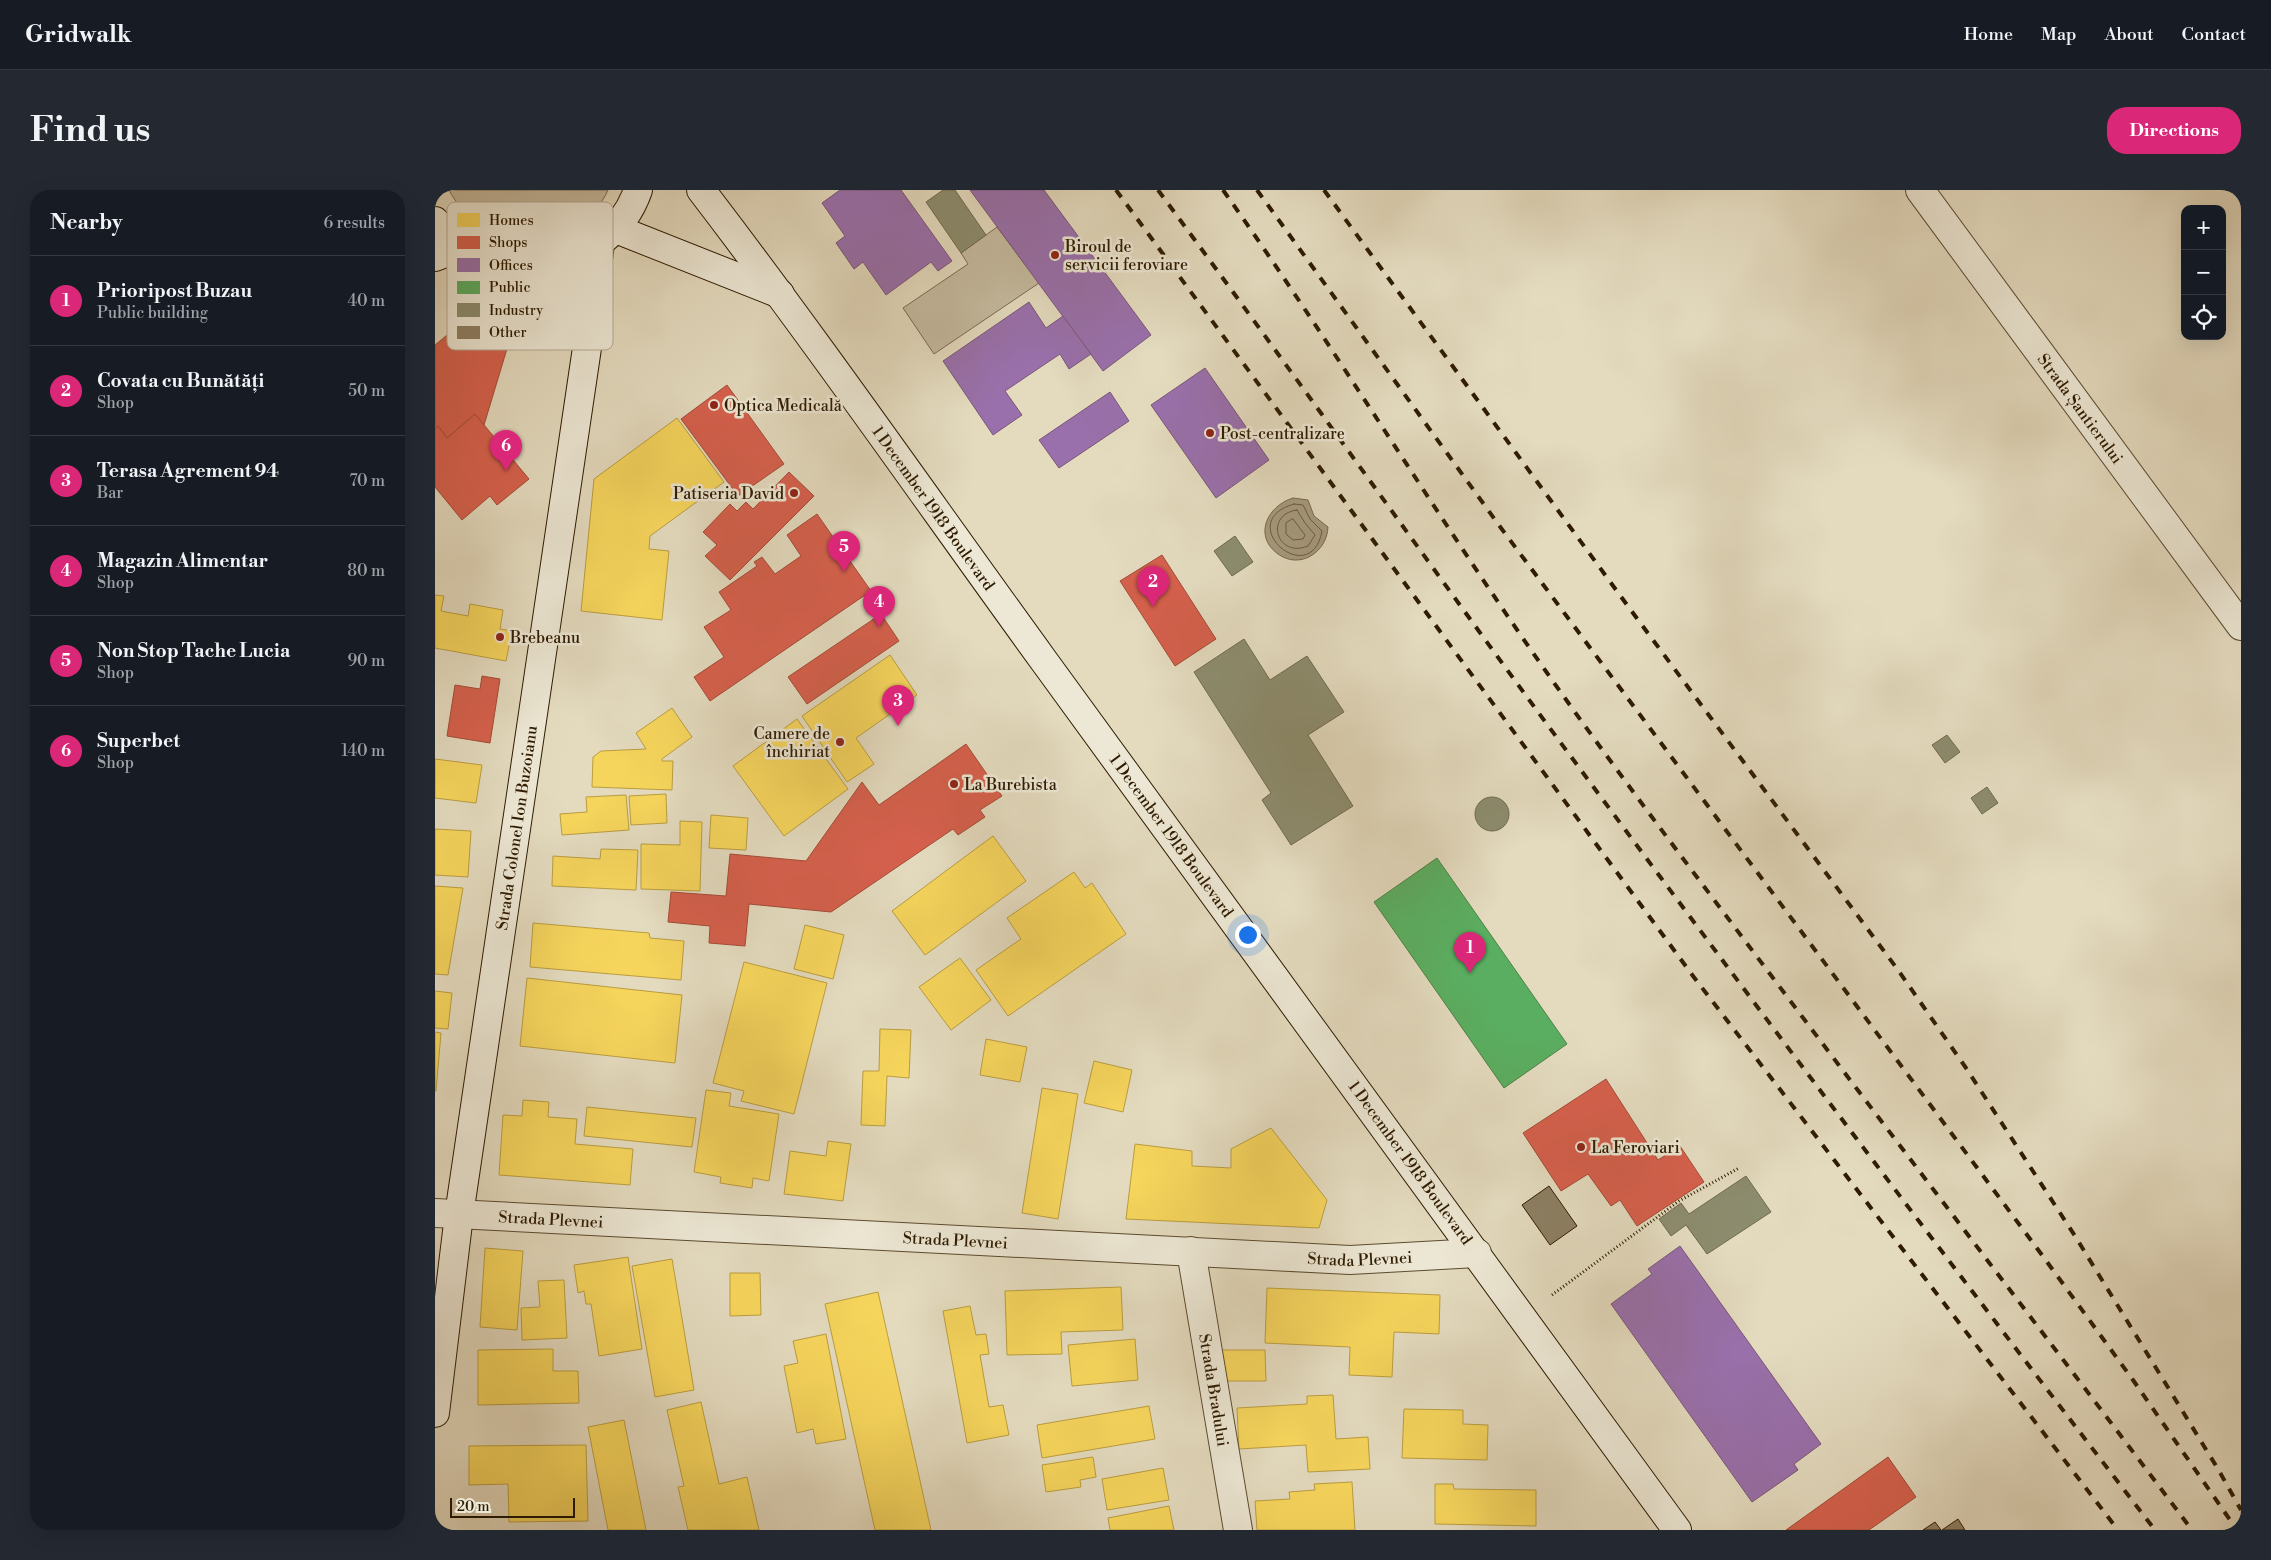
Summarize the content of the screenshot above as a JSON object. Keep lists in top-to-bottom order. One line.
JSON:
{"streets":{"street":["Strada Șantierului","1 December 1918 Boulevard","Strada Colonel Ion Buzoianu","Strada Plevnei","Strada Bradului"]},"crossings":[["1 December 1918 Boulevard","Strada Plevnei"],["Strada Colonel Ion Buzoianu","Strada Plevnei"],["Strada Plevnei","Strada Bradului"]],"places":["Biroul de servicii feroviare","Optica Medicală","Post-centralizare","Patiseria David","Brebeanu","Camere de închiriat","La Burebista","La Feroviari"],"legend":["Homes","Shops","Offices","Public","Industry","Other"],"scale_bar":"20 m","page":{"header":"Gridwalk","nav":["Home","Map","About","Contact"],"buttons":"Directions","title":"Find us","heading":["Nearby","6 results"],"map_buttons":["+","−"],"list":[{"mark":"1","name":"Prioripost Buzau","note":"Public building","value":"40 m"},{"mark":"2","name":"Covata cu Bunătăți","note":"Shop","value":"50 m"},{"mark":"3","name":"Terasa Agrement 94","note":"Bar","value":"70 m"},{"mark":"4","name":"Magazin Alimentar","note":"Shop","value":"80 m"},{"mark":"5","name":"Non Stop Tache Lucia","note":"Shop","value":"90 m"},{"mark":"6","name":"Superbet","note":"Shop","value":"140 m"}],"pins":["6","5","2","4","3","1"],"scale":"20 m"}}
